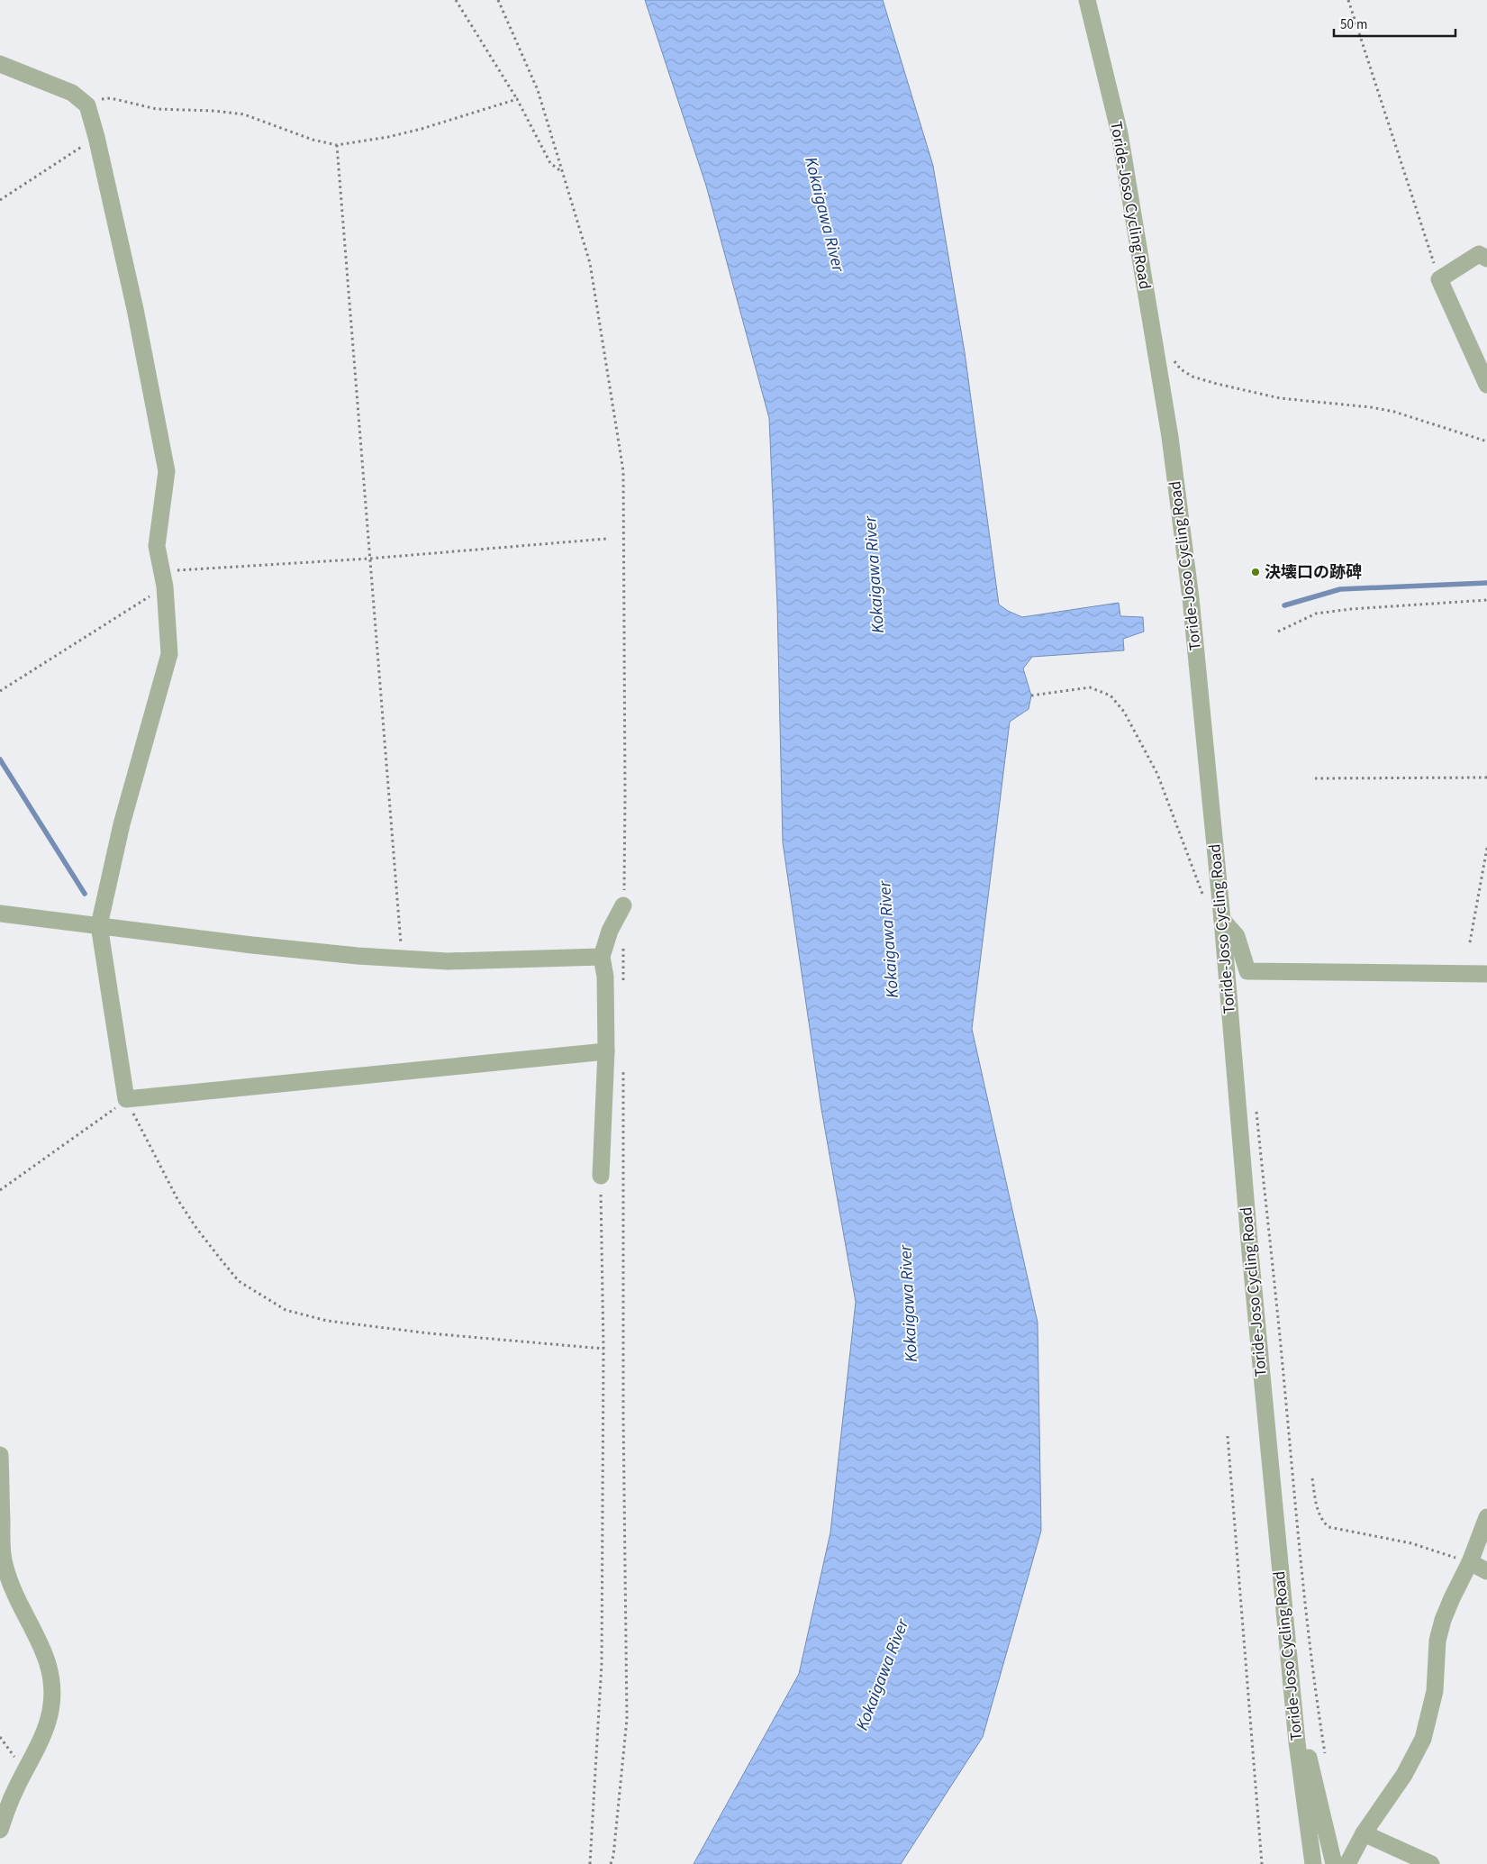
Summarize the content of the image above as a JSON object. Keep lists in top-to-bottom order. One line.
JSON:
{"streets":{"street":["Toride-Joso Cycling Road"]},"water":["Kokaigawa River"],"places":["決壊口の跡碑"],"scale_bar":"50 m"}
